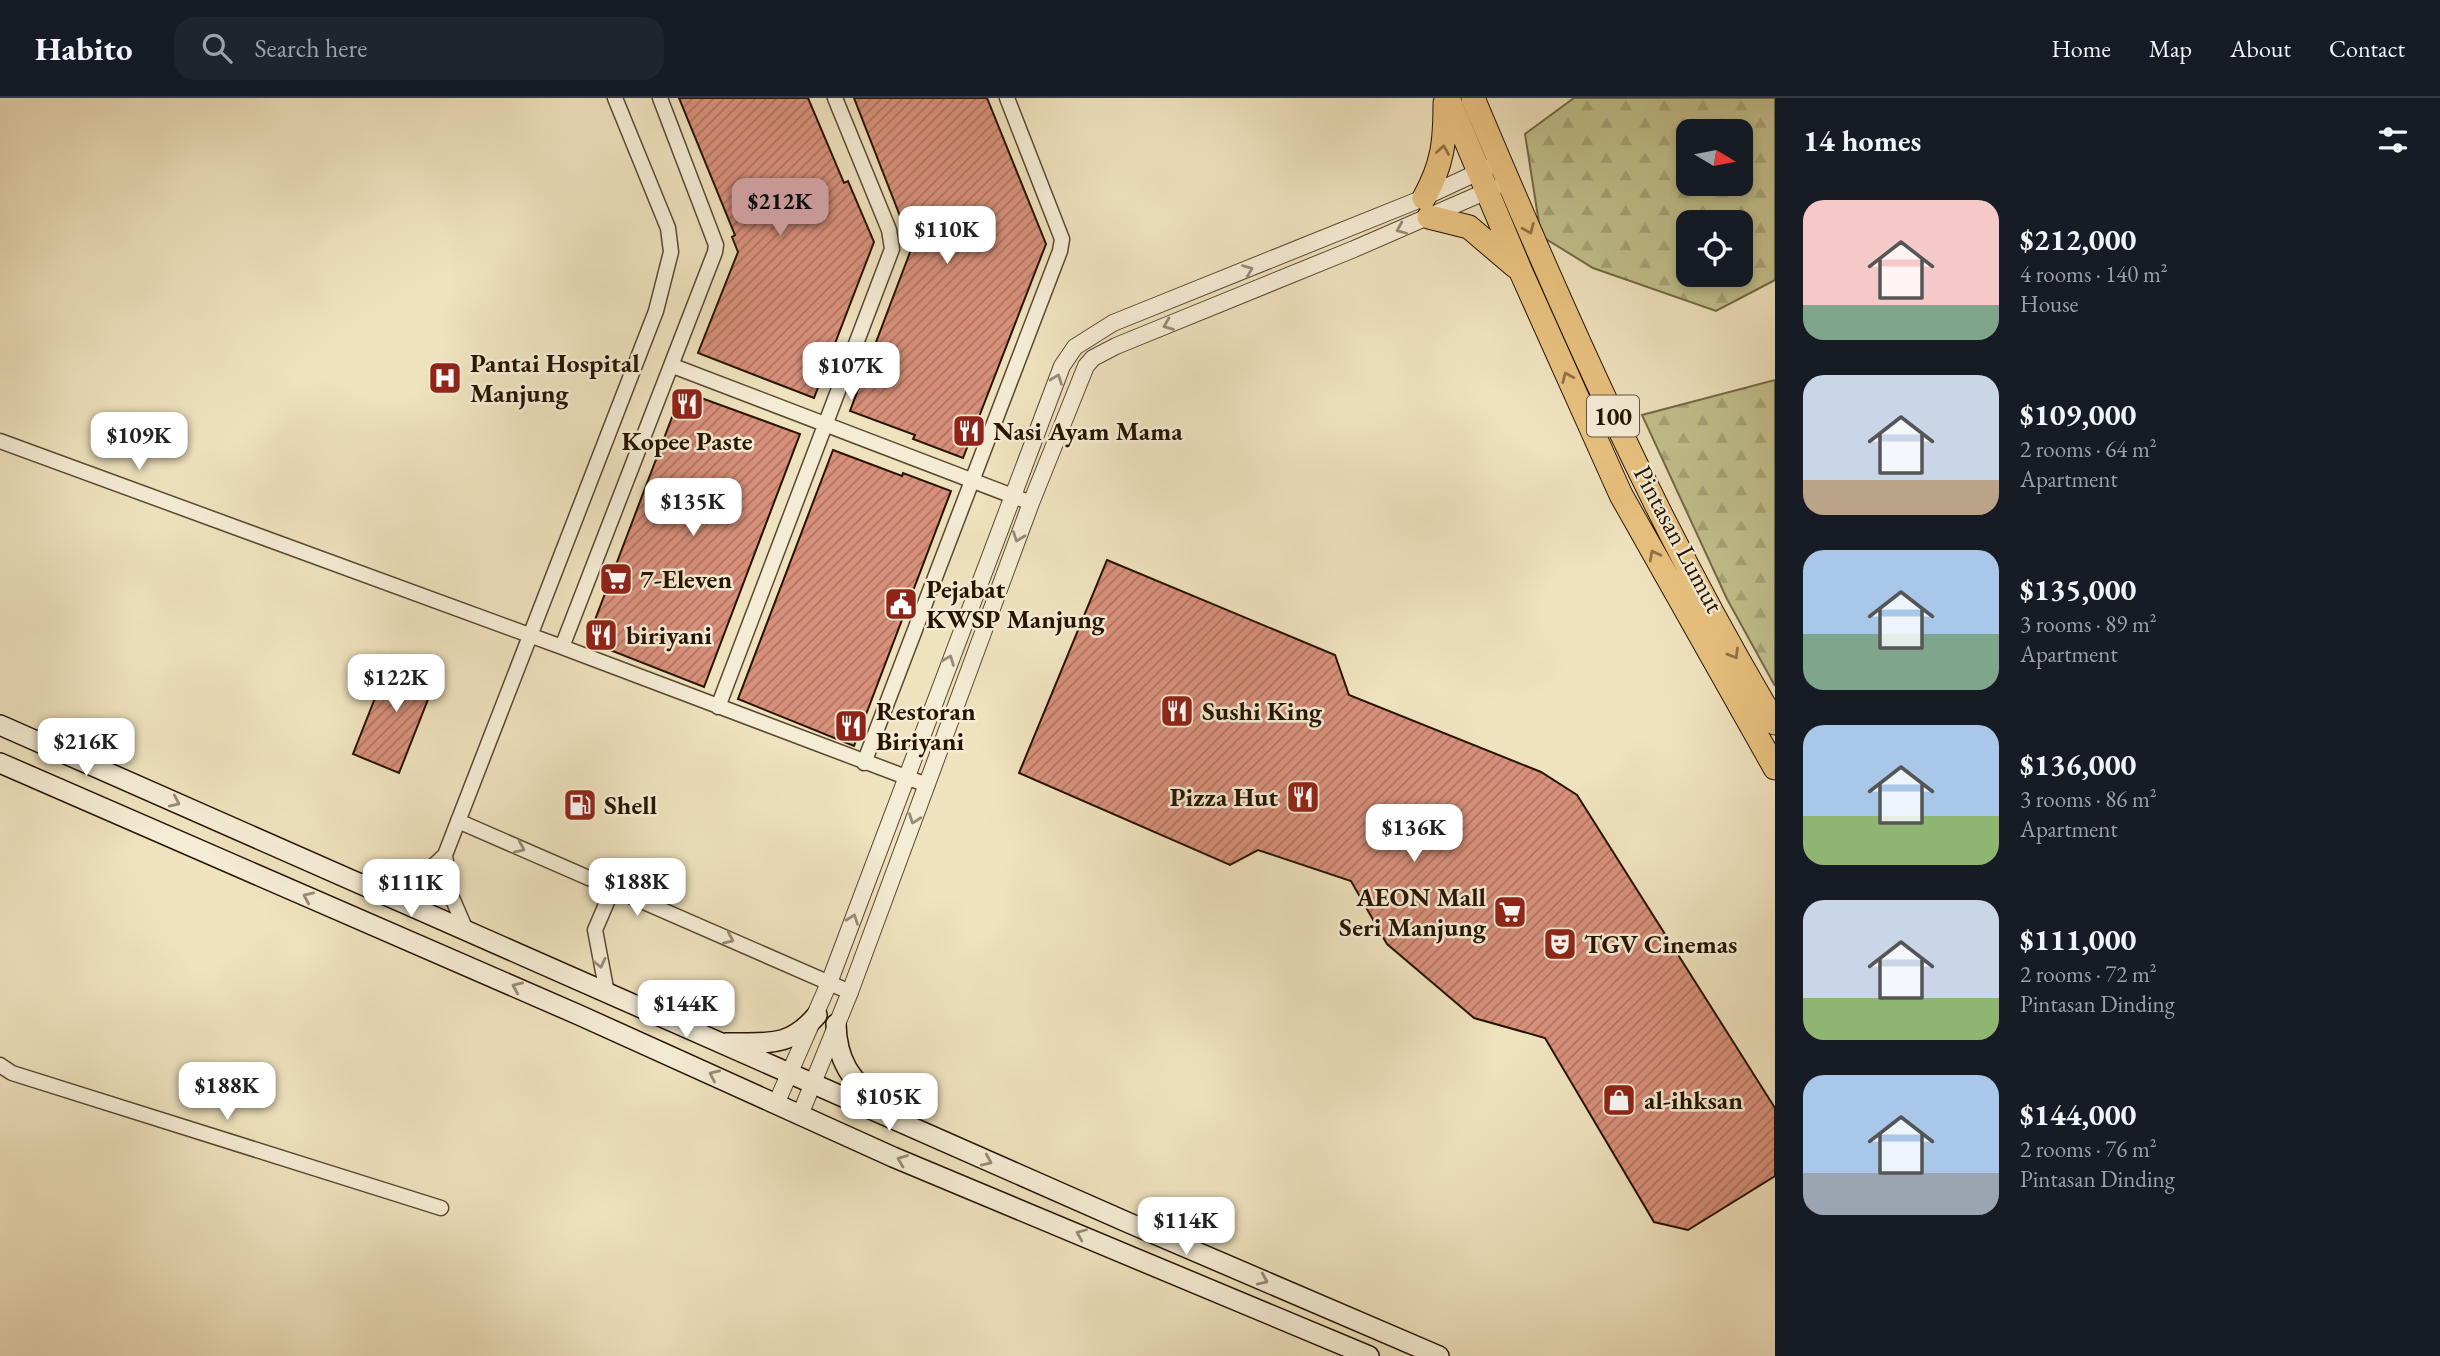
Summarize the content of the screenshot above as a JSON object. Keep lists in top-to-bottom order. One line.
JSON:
{"streets":{"highway":["100","Pintasan Lumut"]},"places":{"hospital":["Pantai Hospital Manjung"],"restaurant":["Kopee Paste","Nasi Ayam Mama","biriyani","Sushi King","Restoran Biriyani","Pizza Hut"],"supermarket":["7-Eleven","AEON Mall Seri Manjung"],"public building":["Pejabat KWSP Manjung"],"fuel station":["Shell"],"theatre":["TGV Cinemas"],"shop":["al-ihksan"]},"north":"right","page":{"header":"Habito","search":"Search here","nav":["Home","Map","About","Contact"],"heading":"14 homes","price":["$212K","$110K","$107K","$109K","$135K","$122K","$216K","$136K","$188K","$111K","$144K","$188K","$105K","$114K"],"list":[{"name":"$212,000","note":"4 rooms · 140 m² · House"},{"name":"$109,000","note":"2 rooms · 64 m² · Apartment"},{"name":"$135,000","note":"3 rooms · 89 m² · Apartment"},{"name":"$136,000","note":"3 rooms · 86 m² · Apartment"},{"name":"$111,000","note":"2 rooms · 72 m² · Pintasan Dinding"},{"name":"$144,000","note":"2 rooms · 76 m² · Pintasan Dinding"}]}}
